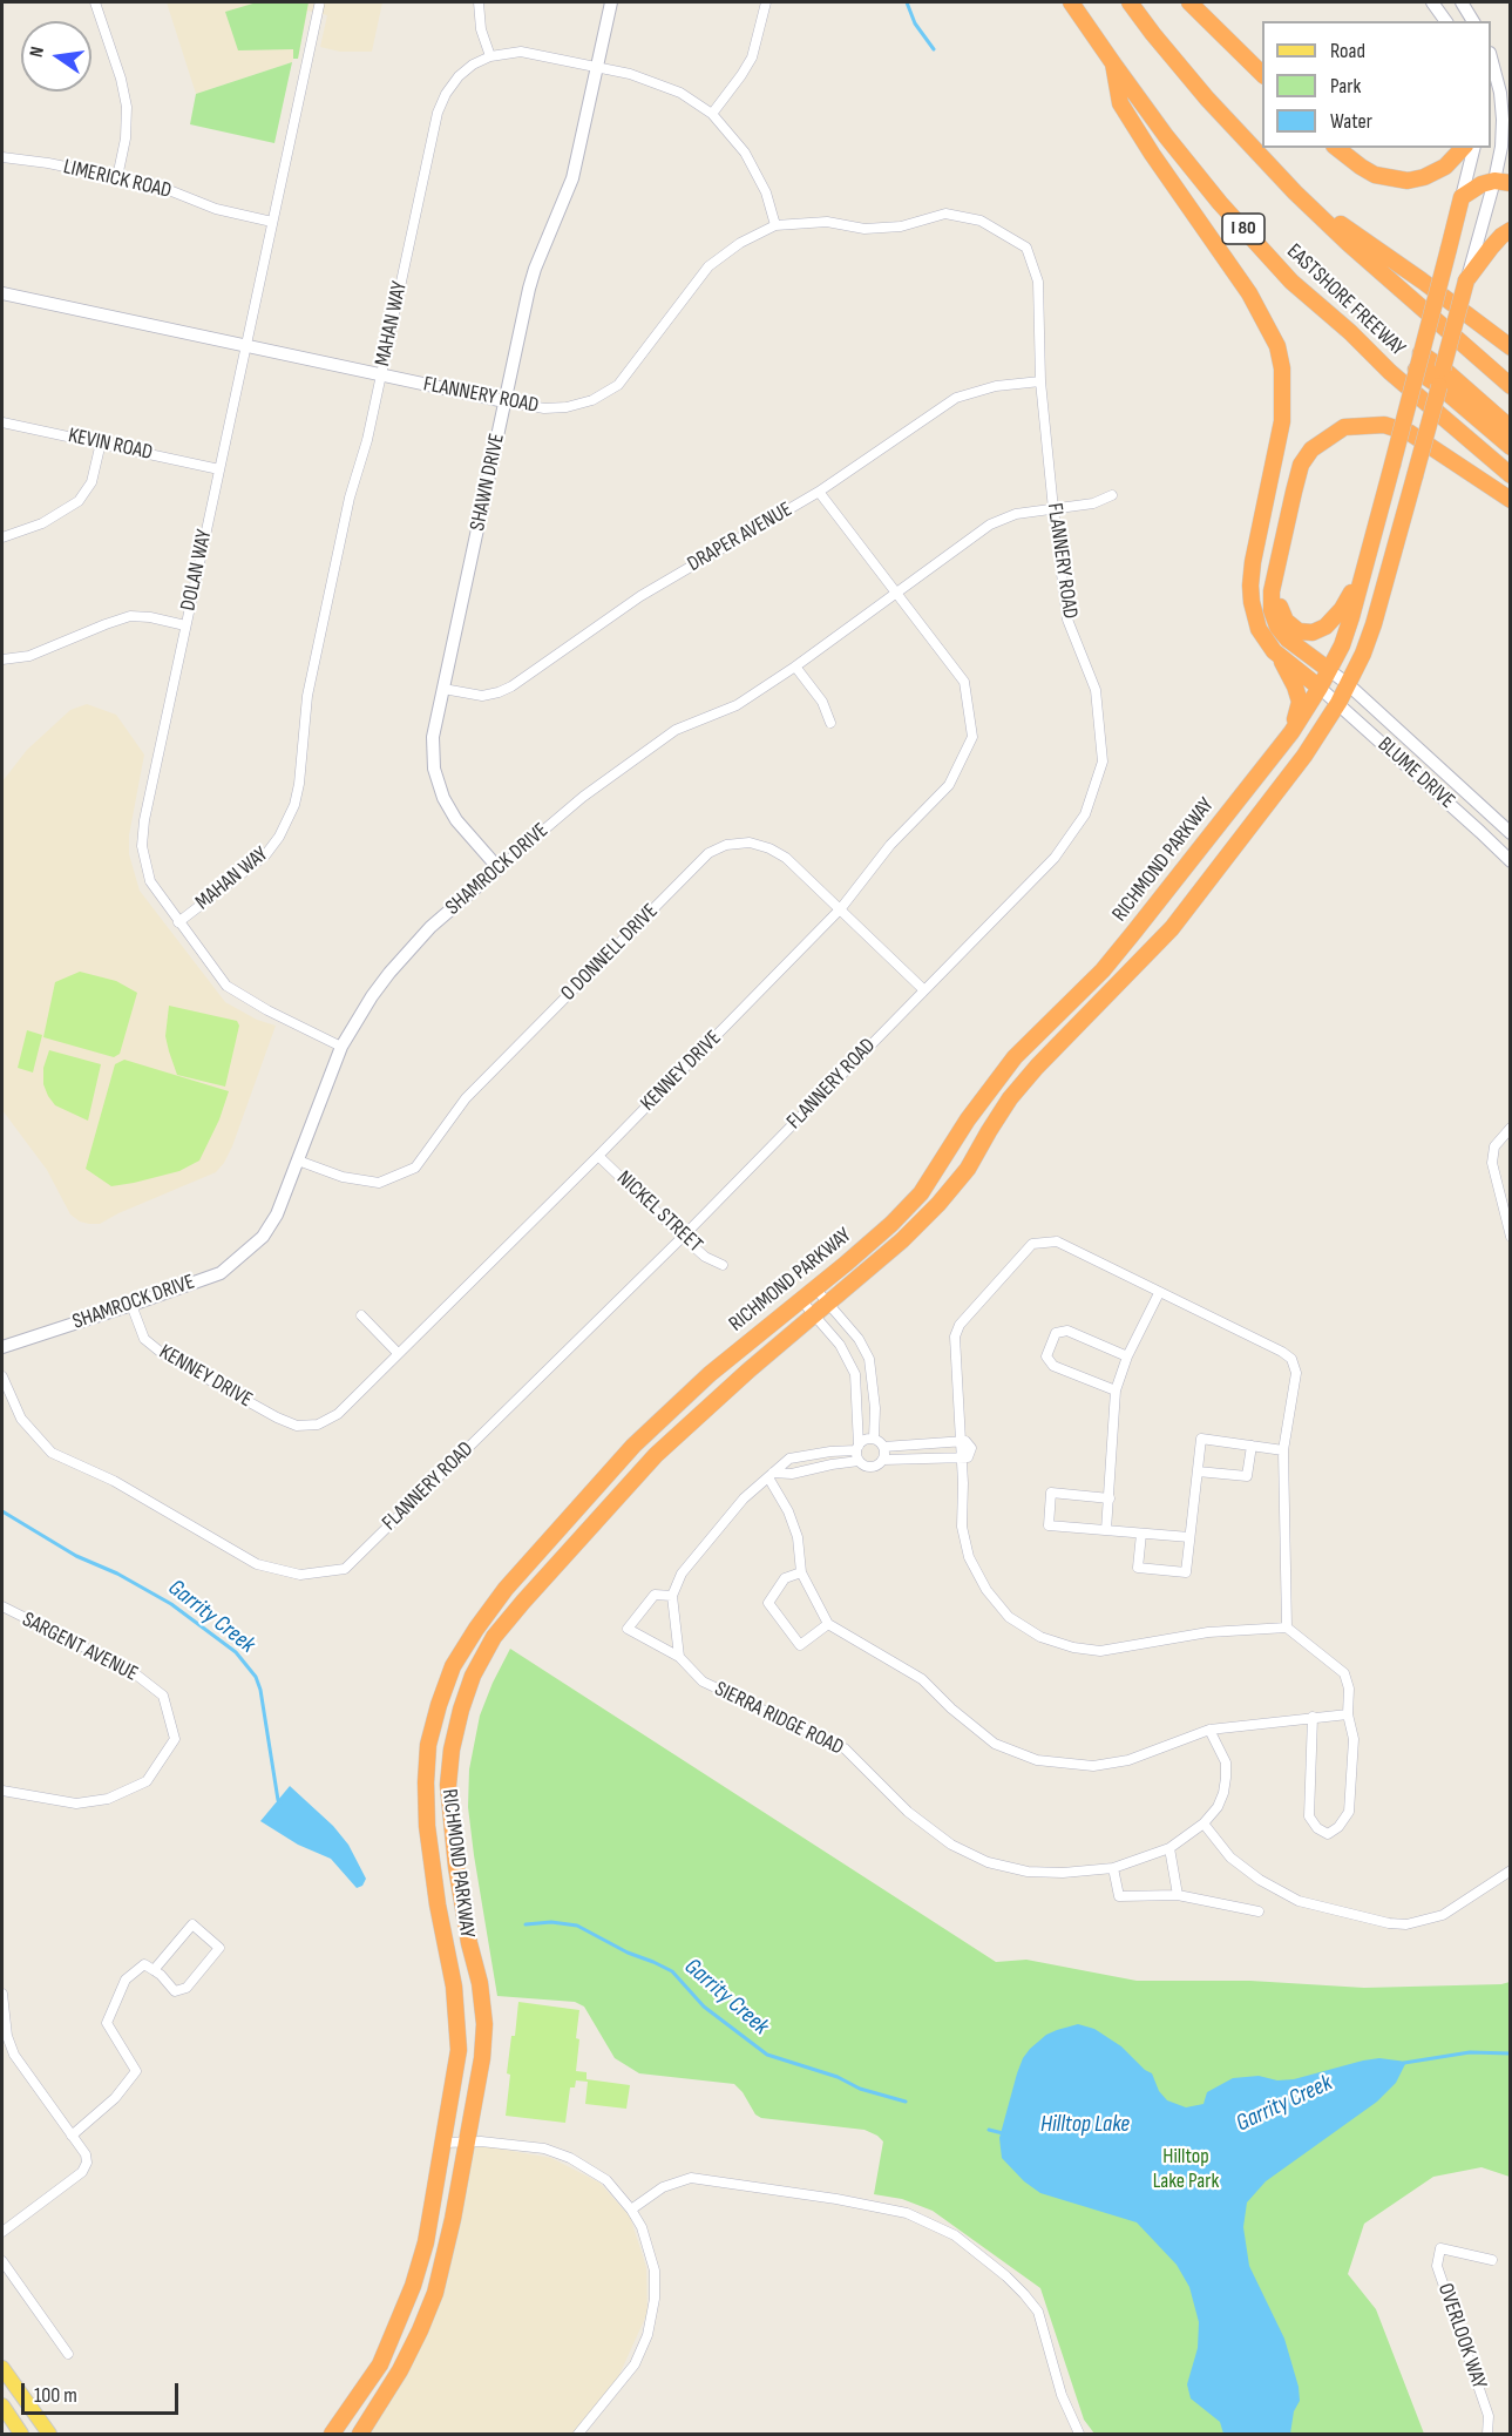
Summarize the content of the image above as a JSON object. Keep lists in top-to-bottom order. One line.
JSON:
{"streets":{"highway":["I 80","EASTSHORE FREEWAY","RICHMOND PARKWAY"],"street":["LIMERICK ROAD","MAHAN WAY","FLANNERY ROAD","KEVIN ROAD","SHAWN DRIVE","DRAPER AVENUE","DOLAN WAY","BLUME DRIVE","SHAMROCK DRIVE","O DONNELL DRIVE","KENNEY DRIVE","NICKEL STREET","SARGENT AVENUE","SIERRA RIDGE ROAD","OVERLOOK WAY"]},"crossings":[["LIMERICK ROAD","DOLAN WAY"],["MAHAN WAY","FLANNERY ROAD"],["MAHAN WAY","SHAWN DRIVE"],["MAHAN WAY","DOLAN WAY"],["FLANNERY ROAD","SHAWN DRIVE"],["FLANNERY ROAD","DRAPER AVENUE"],["FLANNERY ROAD","DOLAN WAY"],["FLANNERY ROAD","SHAMROCK DRIVE"],["FLANNERY ROAD","O DONNELL DRIVE"],["FLANNERY ROAD","NICKEL STREET"],["KEVIN ROAD","DOLAN WAY"],["SHAWN DRIVE","DRAPER AVENUE"],["SHAWN DRIVE","SHAMROCK DRIVE"],["DRAPER AVENUE","KENNEY DRIVE"],["DOLAN WAY","SHAMROCK DRIVE"],["BLUME DRIVE","RICHMOND PARKWAY"],["SHAMROCK DRIVE","O DONNELL DRIVE"],["SHAMROCK DRIVE","KENNEY DRIVE"],["O DONNELL DRIVE","KENNEY DRIVE"],["KENNEY DRIVE","NICKEL STREET"]],"water":["Garrity Creek","Hilltop Lake"],"parks":["Hilltop Lake Park"],"legend":["Road","Park","Water"],"scale_bar":"100 m","north":"left"}
